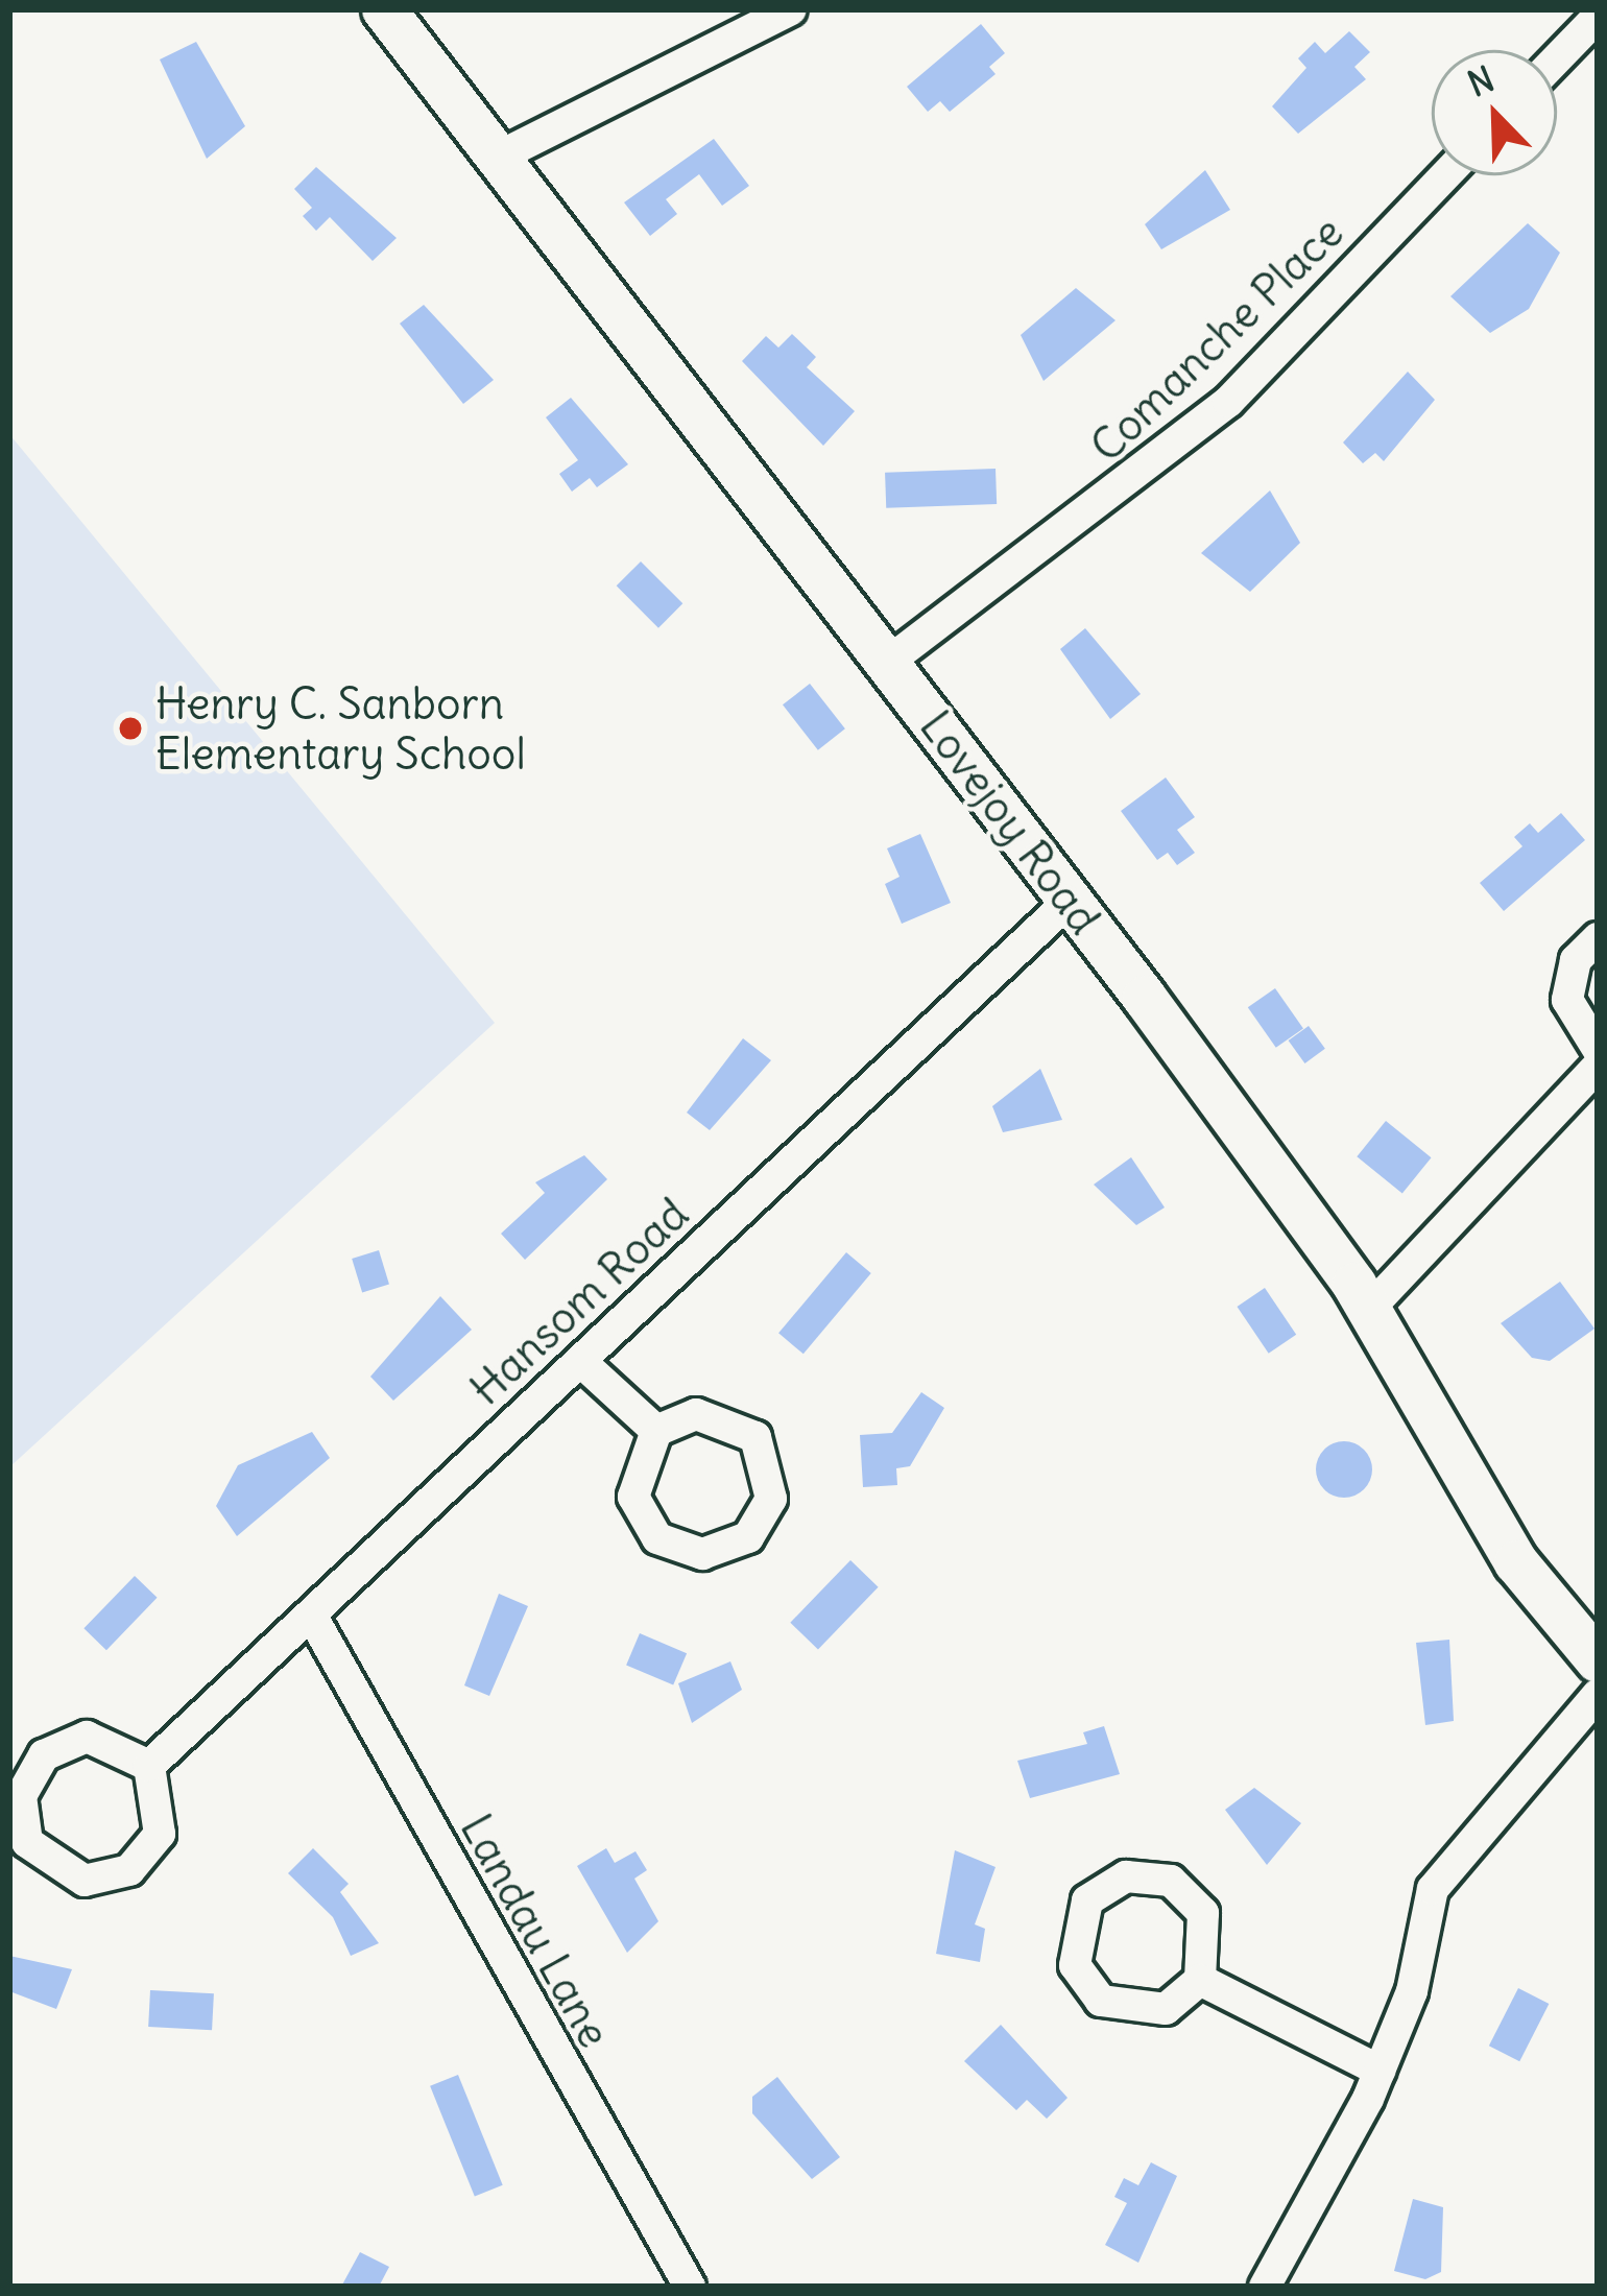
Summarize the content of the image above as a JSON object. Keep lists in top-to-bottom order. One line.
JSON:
{"streets":{"main road":["Lovejoy Road"],"street":["Comanche Place","Hansom Road","Landau Lane"]},"crossings":[["Comanche Place","Lovejoy Road"],["Lovejoy Road","Hansom Road"],["Hansom Road","Landau Lane"]],"places":["Henry C. Sanborn Elementary School"],"north":"top left"}
